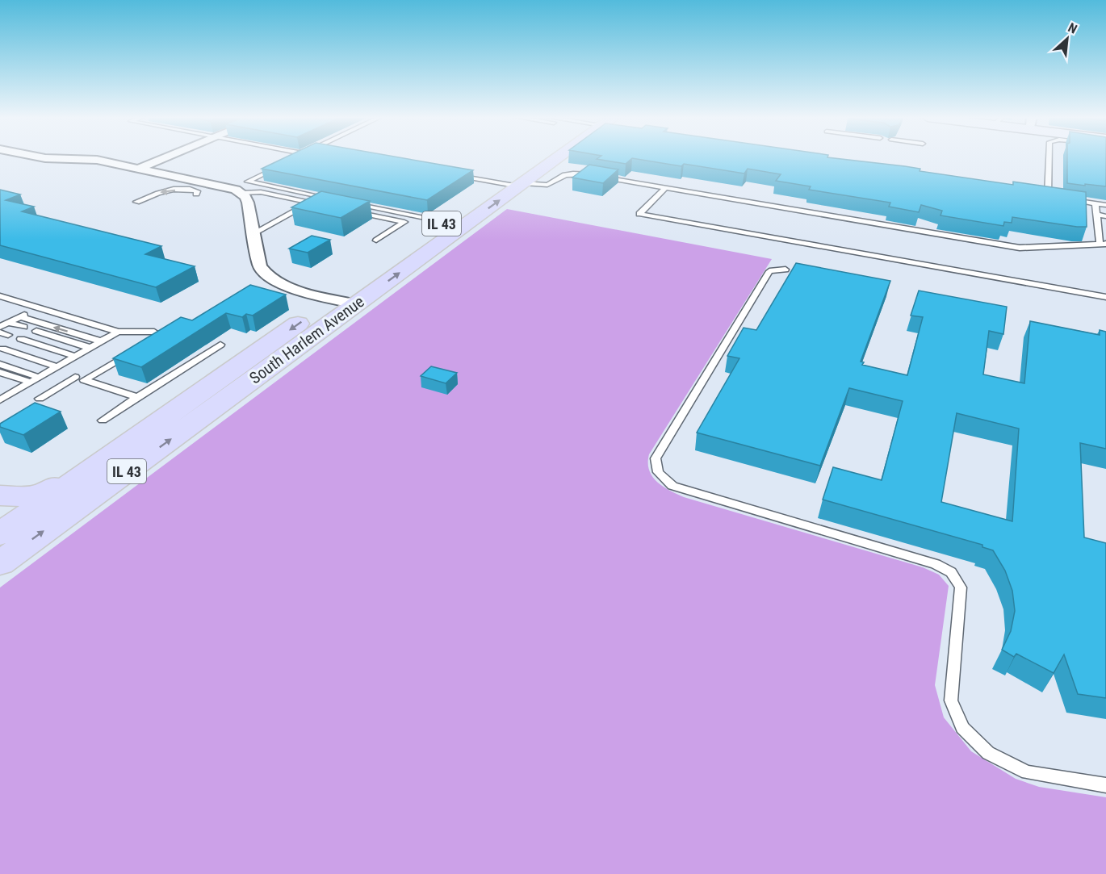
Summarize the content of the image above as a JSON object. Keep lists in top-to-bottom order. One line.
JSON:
{"streets":{"main road":["IL 43","South Harlem Avenue"]},"north":"top right"}
